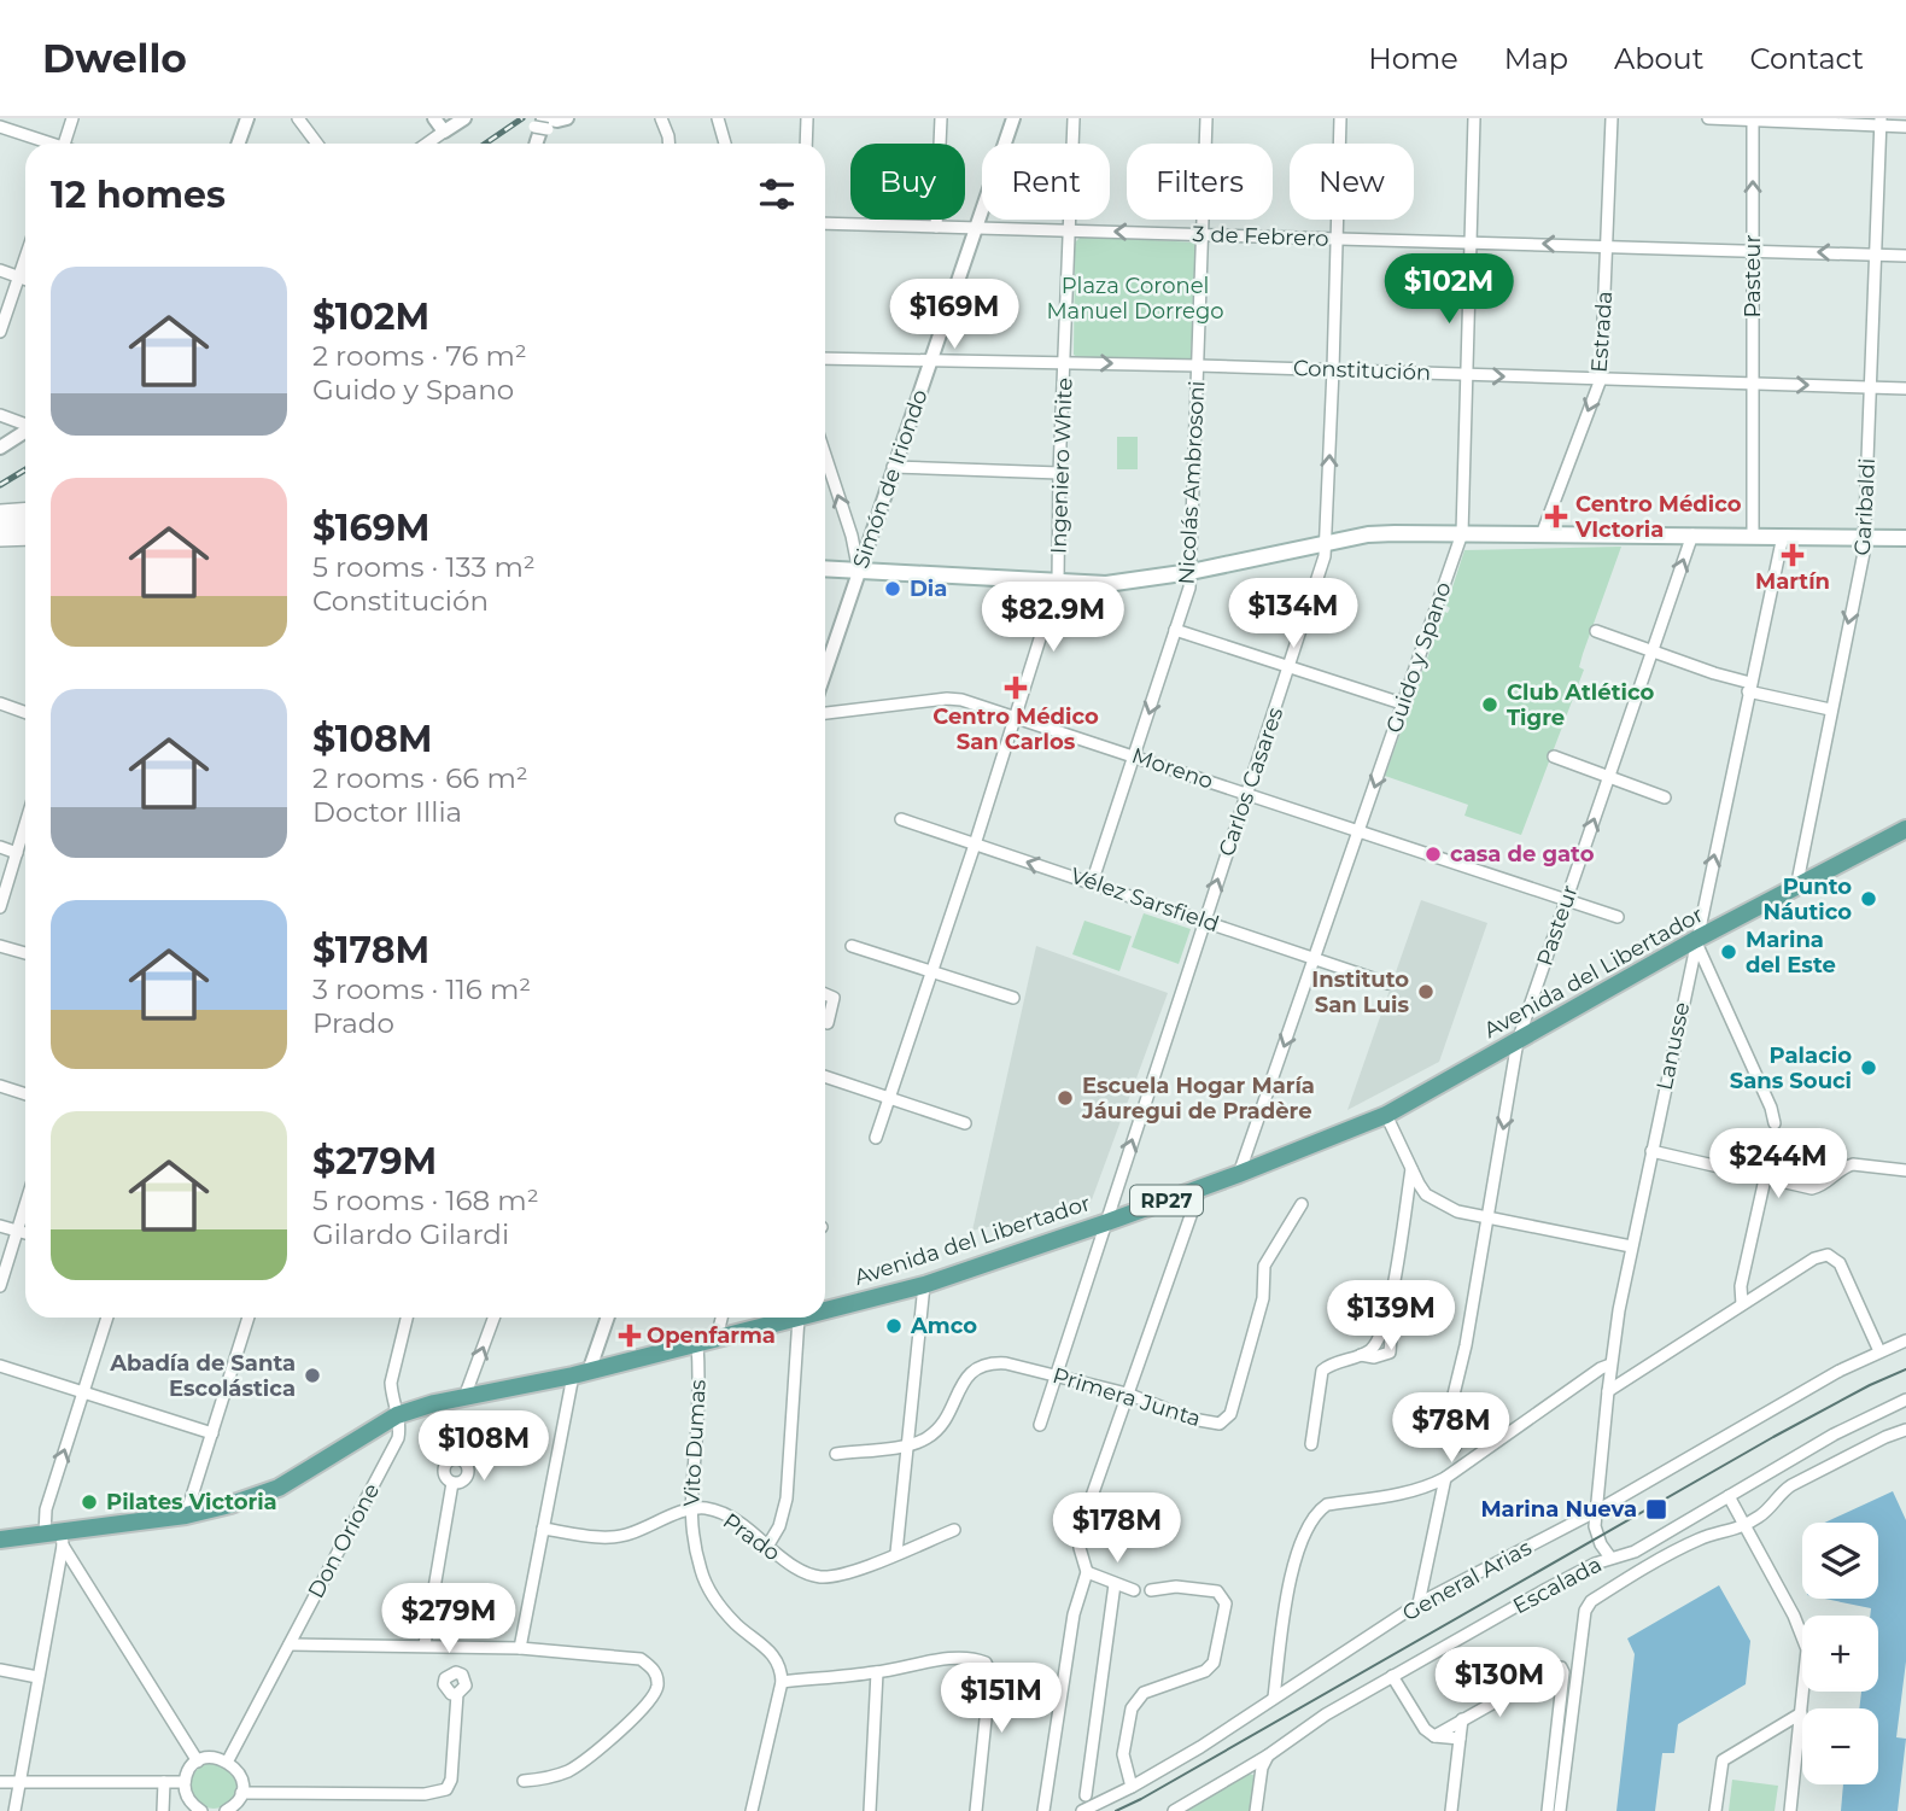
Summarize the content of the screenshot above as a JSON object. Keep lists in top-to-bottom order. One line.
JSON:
{"streets":{"main road":["Avenida del Libertador","RP27"],"street":["3 de Febrero","Pasteur","Estrada","Constitución","Ingeniero White","Simón de Iriondo","Nicolás Ambrosoni","Garibaldi","Guido y Spano","Moreno","Carlos Casares","Vélez Sarsfield","Lanusse","Primera Junta","Vito Dumas","Prado","Don Orione","General Arias","Escalada"]},"crossings":[["3 de Febrero","Pasteur"],["3 de Febrero","Estrada"],["3 de Febrero","Ingeniero White"],["3 de Febrero","Simón de Iriondo"],["3 de Febrero","Nicolás Ambrosoni"],["3 de Febrero","Garibaldi"],["3 de Febrero","Guido y Spano"],["3 de Febrero","Carlos Casares"],["Pasteur","Constitución"],["Pasteur","Moreno"],["Pasteur","Avenida del Libertador"],["Estrada","Constitución"],["Constitución","Ingeniero White"],["Constitución","Simón de Iriondo"],["Constitución","Nicolás Ambrosoni"],["Constitución","Garibaldi"],["Constitución","Guido y Spano"],["Constitución","Carlos Casares"],["Ingeniero White","Moreno"],["Ingeniero White","Vélez Sarsfield"],["Nicolás Ambrosoni","Moreno"],["Nicolás Ambrosoni","Vélez Sarsfield"],["Garibaldi","Avenida del Libertador"],["Guido y Spano","Moreno"],["Guido y Spano","Vélez Sarsfield"],["Guido y Spano","Avenida del Libertador"],["Moreno","Carlos Casares"],["Carlos Casares","Vélez Sarsfield"],["Carlos Casares","Avenida del Libertador"],["Carlos Casares","Primera Junta"],["Avenida del Libertador","Lanusse"],["Avenida del Libertador","Vito Dumas"],["Avenida del Libertador","Don Orione"],["Lanusse","General Arias"],["Lanusse","Escalada"],["Vito Dumas","Prado"]],"one_way":["3 de Febrero","Estrada","Constitución","Carlos Casares"],"parks":["Plaza Coronel Manuel Dorrego"],"places":{"health":["Centro Médico VIctoria","Martín","Centro Médico San Carlos","Openfarma"],"other":["Dia","Club Atlético Tigre","casa de gato","Punto Náutico","Marina del Este","Instituto San Luis","Palacio Sans Souci","Escuela Hogar María Jáuregui de Pradère","Amco","Abadía de Santa Escolástica","Pilates Victoria"],"transit":["Marina Nueva"]},"page":{"header":"Dwello","nav":["Home","Map","About","Contact"],"chip":["Buy","Rent","Filters","New"],"heading":"12 homes","list":[{"name":"$102M","note":"2 rooms · 76 m² · Guido y Spano"},{"name":"$169M","note":"5 rooms · 133 m² · Constitución"},{"name":"$108M","note":"2 rooms · 66 m² · Doctor Illia"},{"name":"$178M","note":"3 rooms · 116 m² · Prado"},{"name":"$279M","note":"5 rooms · 168 m² · Gilardo Gilardi"}],"price":["$102M","$169M","$134M","$82.9M","$244M","$139M","$78M","$108M","$178M","$279M","$130M","$151M"],"map_buttons":["+","−"]}}
